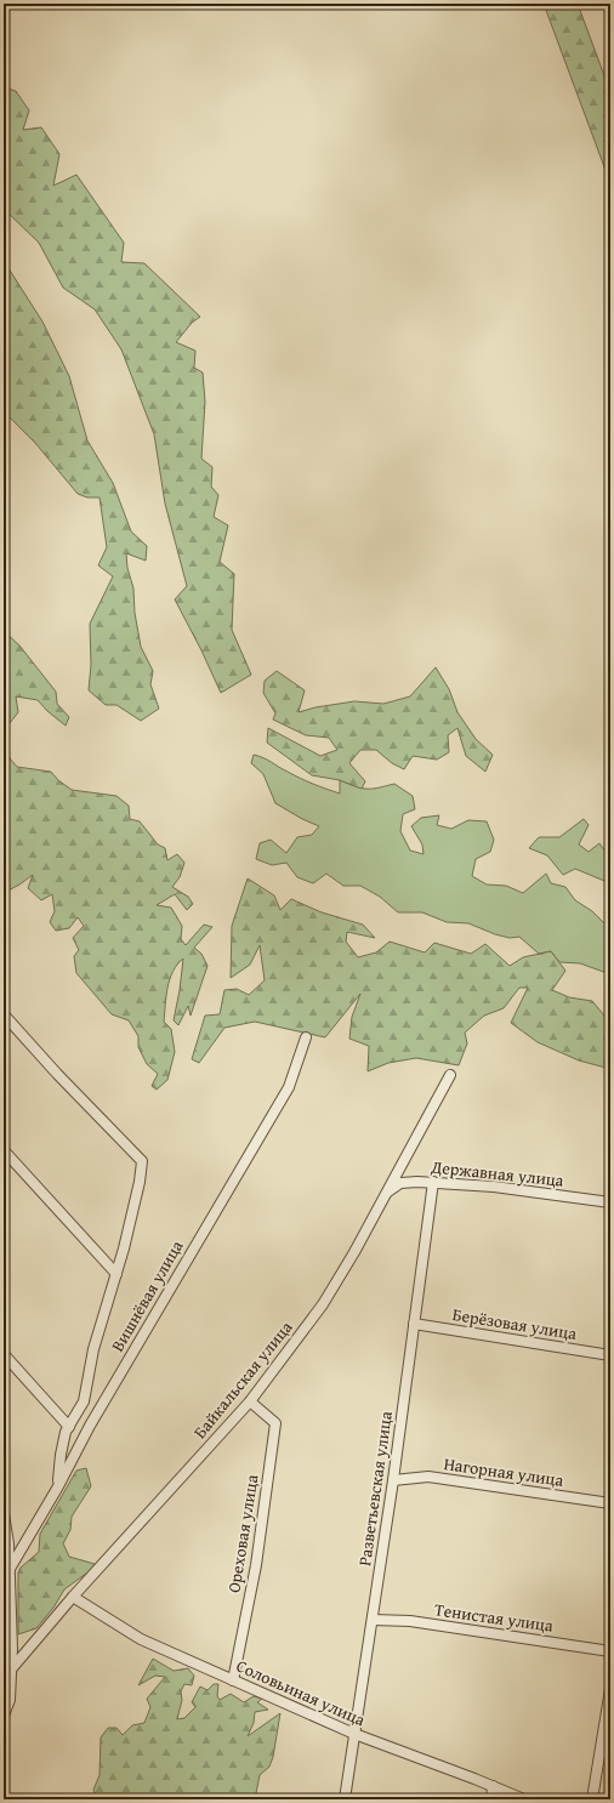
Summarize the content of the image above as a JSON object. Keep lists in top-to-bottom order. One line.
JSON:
{"streets":{"street":["Державная улица","Вишнёвая улица","Берёзовая улица","Байкальская улица","Нагорная улица","Разветьевская улица","Ореховая улица","Тенистая улица","Соловьиная улица"]},"crossings":[["Державная улица","Байкальская улица"],["Державная улица","Разветьевская улица"],["Берёзовая улица","Разветьевская улица"],["Байкальская улица","Ореховая улица"],["Байкальская улица","Соловьиная улица"],["Нагорная улица","Разветьевская улица"],["Разветьевская улица","Тенистая улица"],["Разветьевская улица","Соловьиная улица"],["Ореховая улица","Соловьиная улица"]]}
